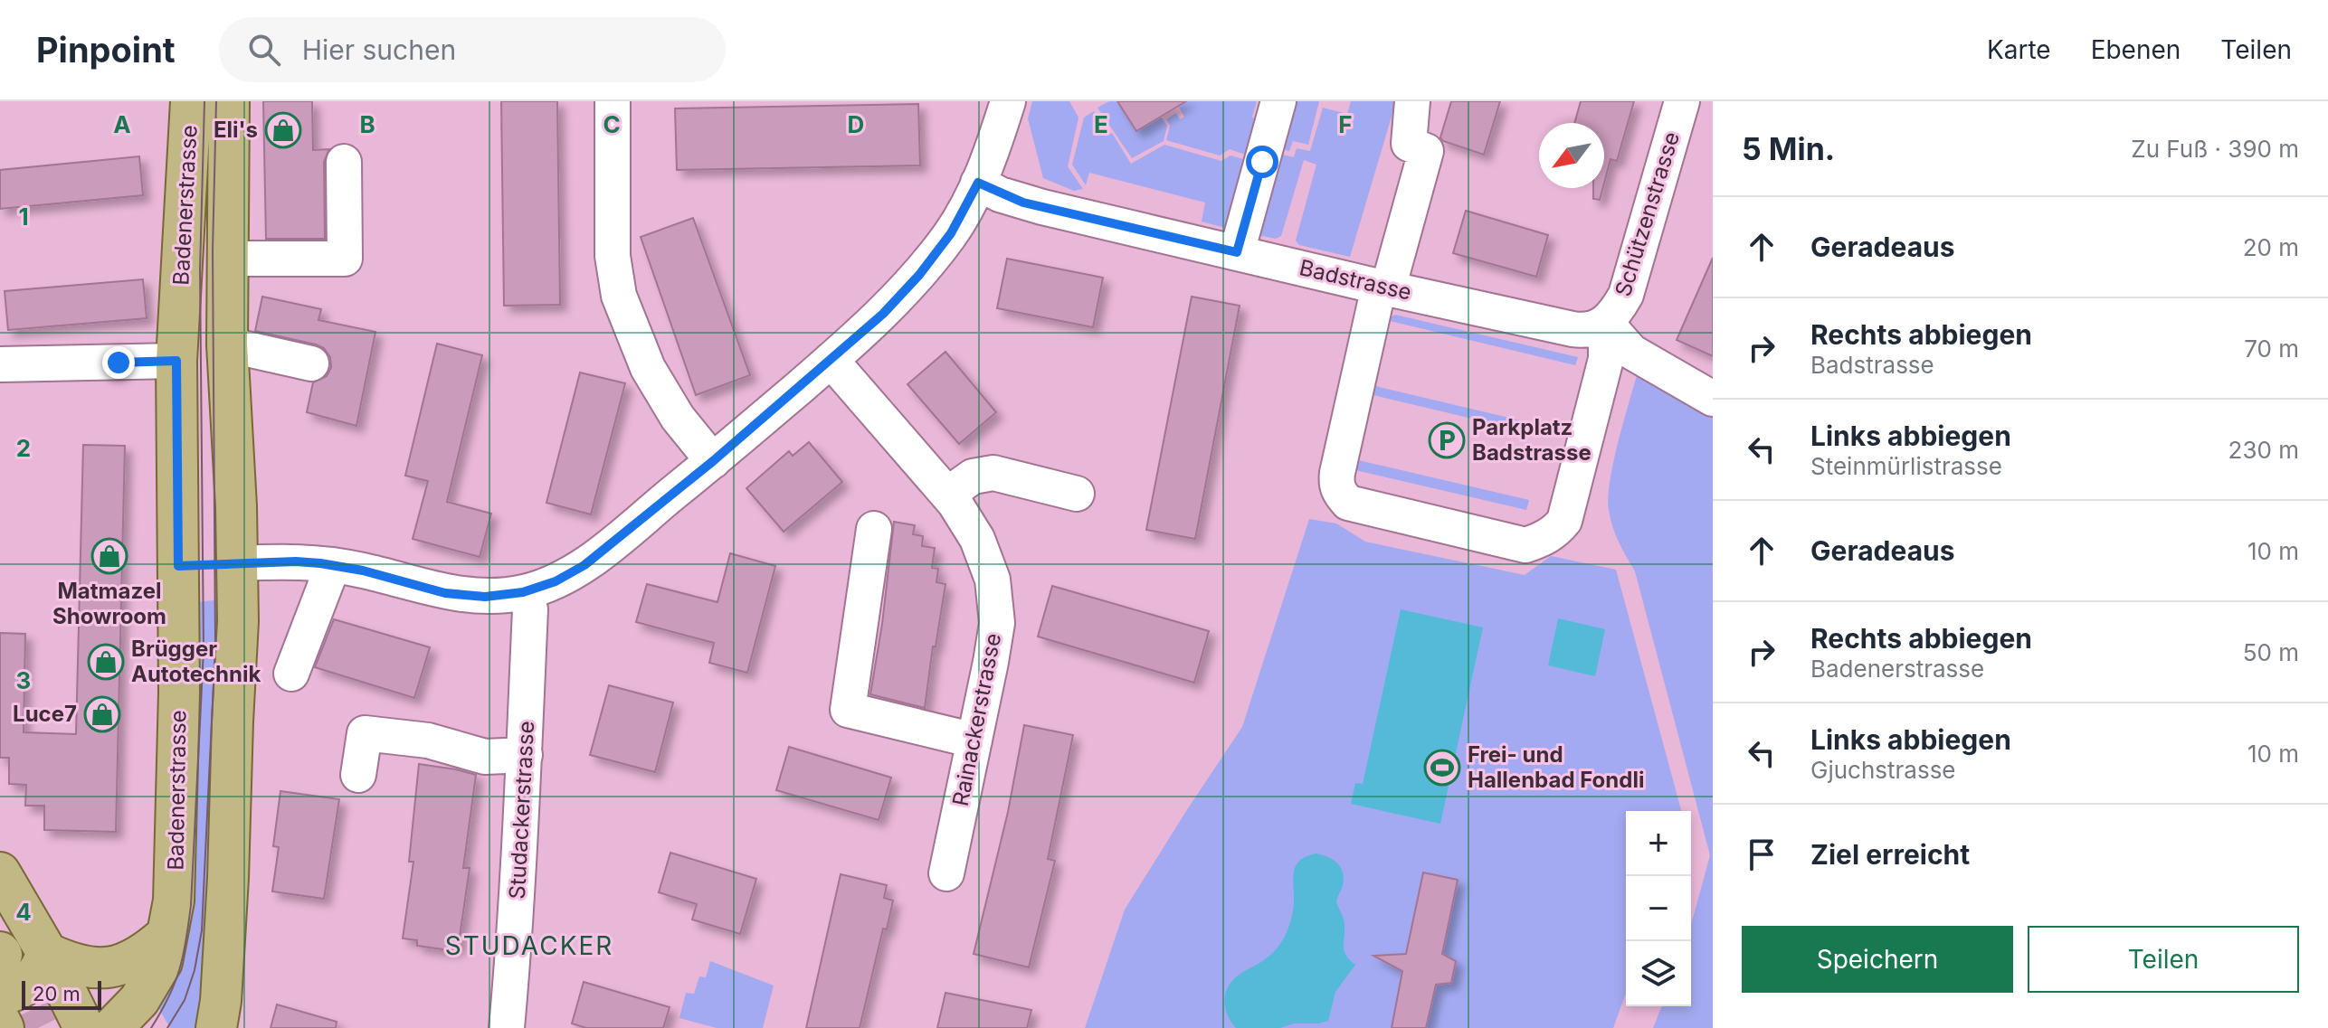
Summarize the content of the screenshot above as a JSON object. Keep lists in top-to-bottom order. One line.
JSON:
{"streets":{"main road":["Badenerstrasse"],"street":["Schützenstrasse","Badstrasse","Rainackerstrasse","Studackerstrasse"]},"crossings":[["Schützenstrasse","Badstrasse"]],"districts":["STUDACKER"],"places":{"shop":["Eli's","Matmazel Showroom","Brügger Autotechnik","Luce7"],"parking":["Parkplatz Badstrasse"],"sports":["Frei- und Hallenbad Fondli"]},"scale_bar":"20 m","north":"bottom left","page":{"header":"Pinpoint","search":"Hier suchen","nav":["Karte","Ebenen","Teilen"],"heading":["5 Min.","Zu Fuß · 390 m"],"list":[["Geradeaus","20 m"],["Rechts abbiegen","Badstrasse","70 m"],["Links abbiegen","Steinmürlistrasse","230 m"],["Geradeaus","10 m"],["Rechts abbiegen","Badenerstrasse","50 m"],["Links abbiegen","Gjuchstrasse","10 m"],"Ziel erreicht"],"map_buttons":["+","−"],"buttons":["Speichern","Teilen"],"scale":"20 m"},"grid":{"columns":["A","B","C","D","E","F"],"rows":["1","2","3","4"]}}
